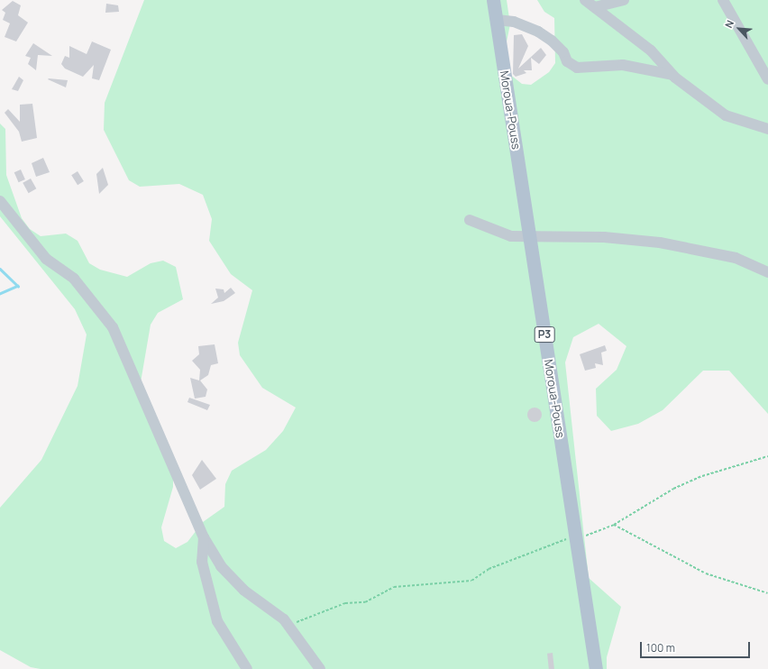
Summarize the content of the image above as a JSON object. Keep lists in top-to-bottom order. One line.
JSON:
{"streets":{"main road":["Moroua-Pouss","P3"]},"scale_bar":"100 m","north":"top left"}
